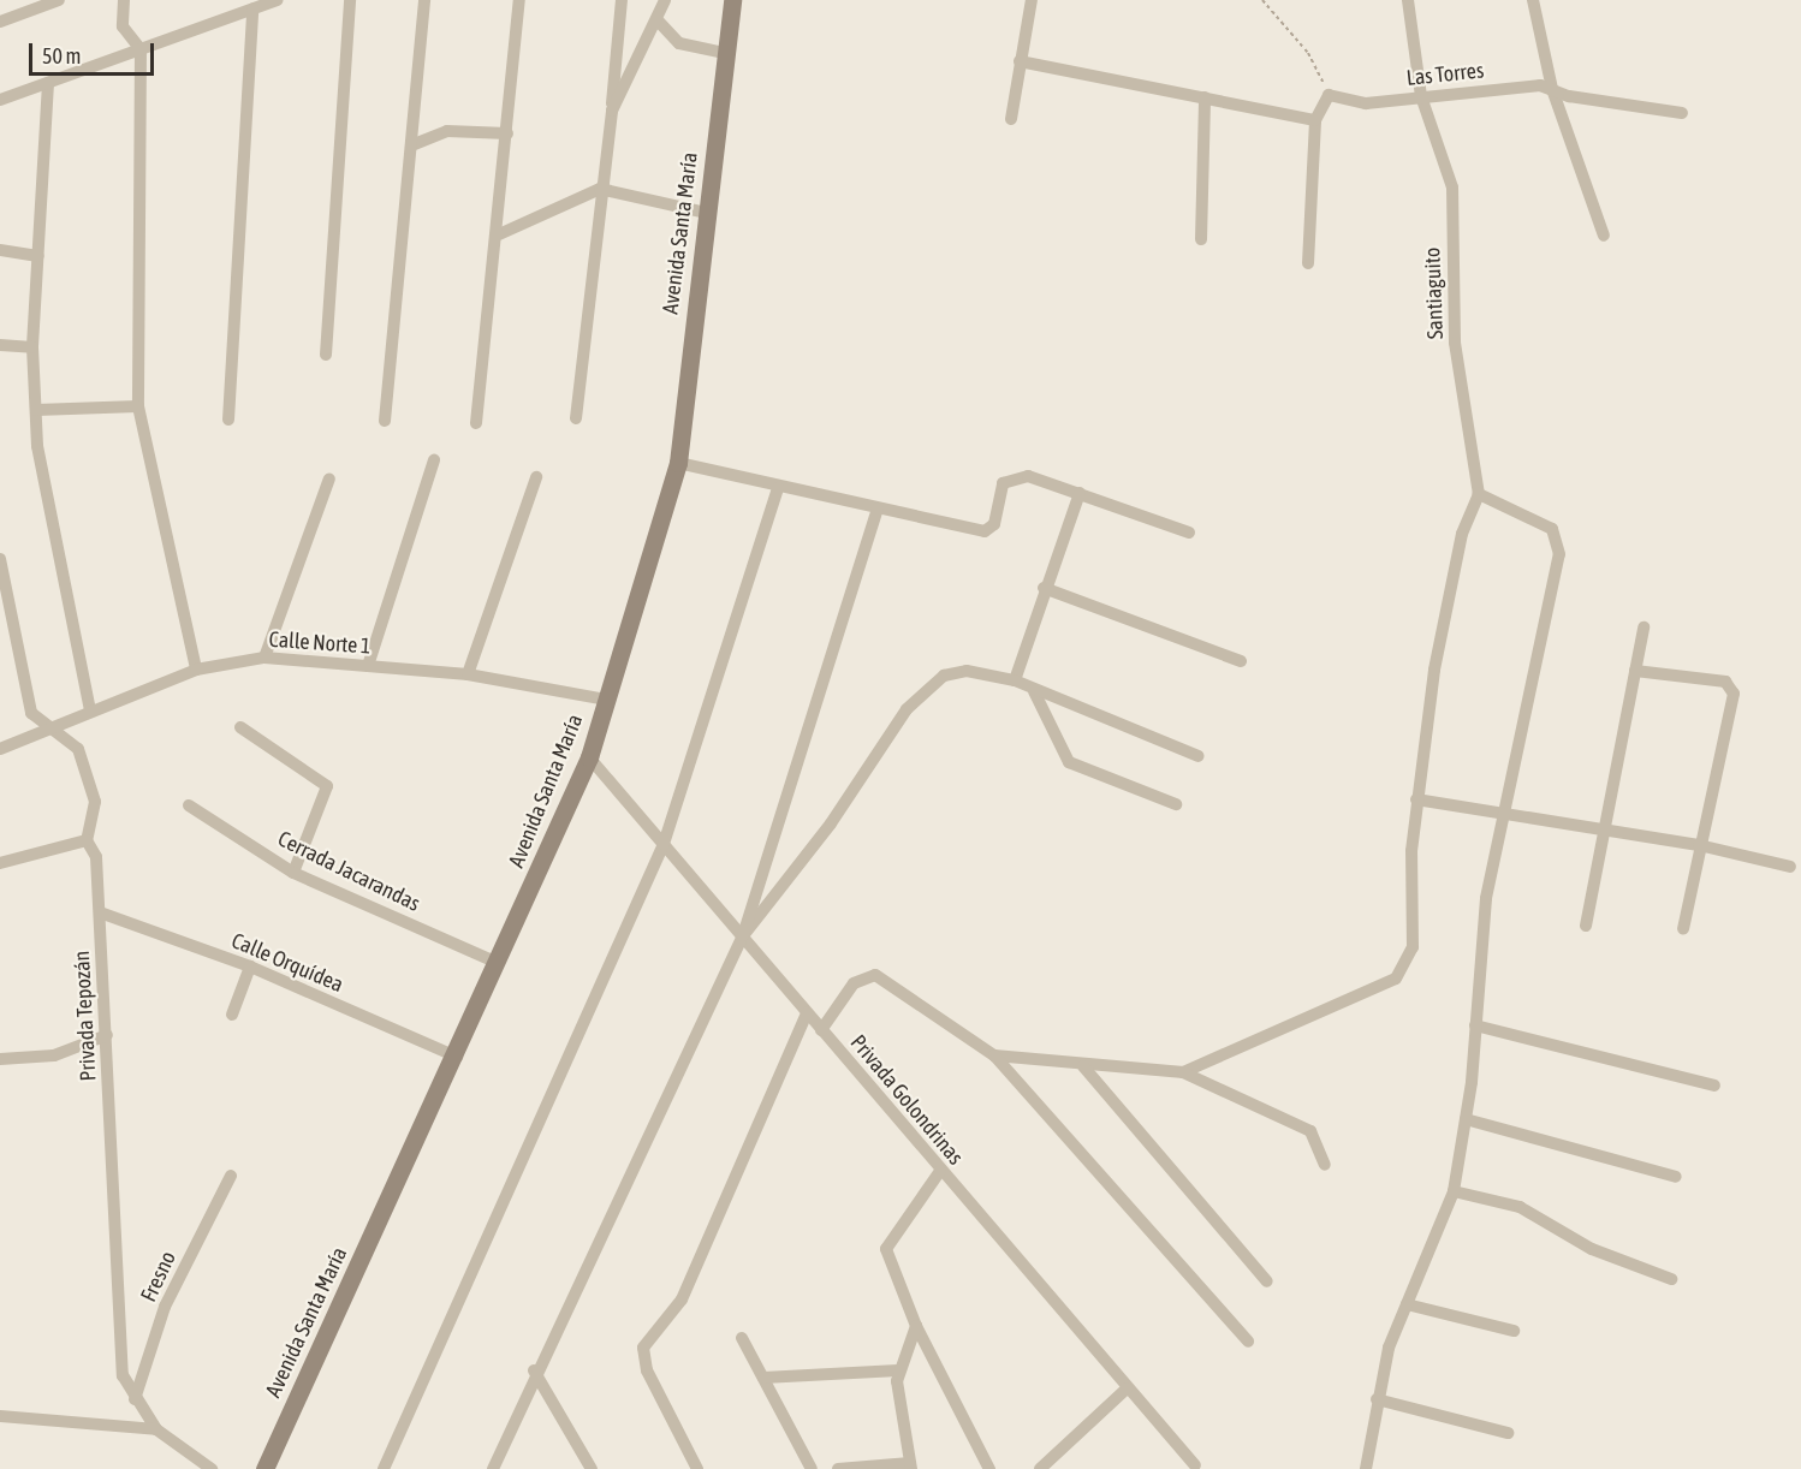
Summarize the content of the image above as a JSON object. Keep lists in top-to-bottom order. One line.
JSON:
{"streets":{"main road":["Avenida Santa María"],"street":["Las Torres","Santiaguito","Calle Norte 1","Cerrada Jacarandas","Calle Orquídea","Privada Tepozán","Privada Golondrinas","Fresno"]},"crossings":[["Las Torres","Santiaguito"],["Avenida Santa María","Calle Norte 1"],["Avenida Santa María","Cerrada Jacarandas"],["Avenida Santa María","Calle Orquídea"],["Avenida Santa María","Privada Golondrinas"],["Calle Norte 1","Privada Tepozán"],["Calle Orquídea","Privada Tepozán"],["Privada Tepozán","Fresno"]],"scale_bar":"50 m"}
